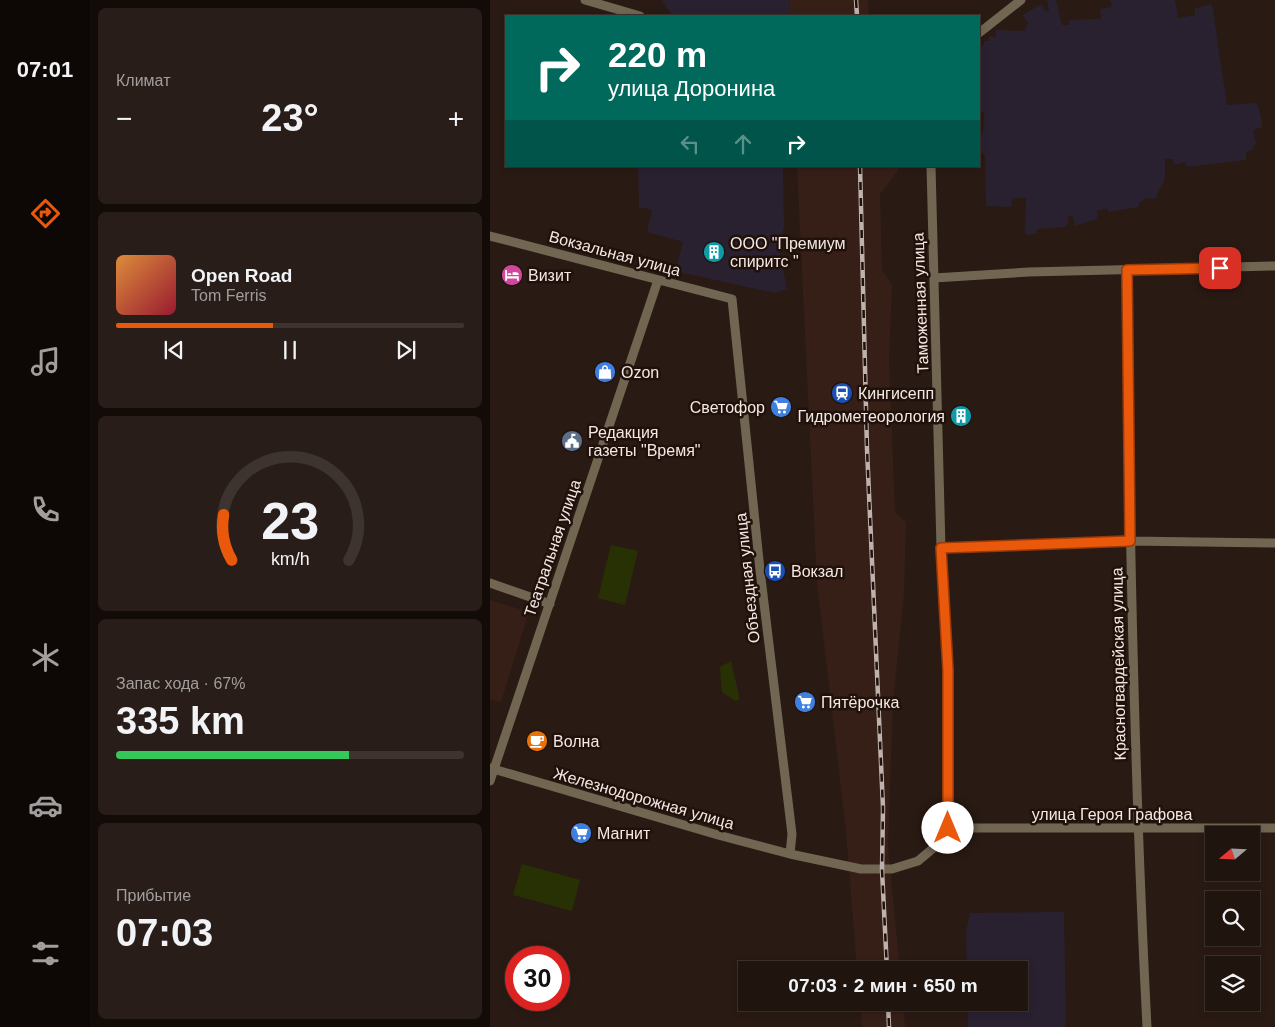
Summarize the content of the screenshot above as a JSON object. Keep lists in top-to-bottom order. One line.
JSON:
{"streets":{"street":["Вокзальная улица","Таможенная улица","Театральная улица","Объездная улица","Красногвардейская улица","Железнодорожная улица","улица Героя Графова"]},"crossings":[["Вокзальная улица","Театральная улица"],["Вокзальная улица","Объездная улица"],["Таможенная улица","Железнодорожная улица"],["Таможенная улица","улица Героя Графова"],["Театральная улица","Железнодорожная улица"],["Объездная улица","Железнодорожная улица"],["Красногвардейская улица","улица Героя Графова"],["Железнодорожная улица","улица Героя Графова"]],"places":{"building":["ООО \"Премиум спиритс \"","Гидрометеорология"],"hotel":["Визит"],"shop":["Ozon"],"station":["Кингисепп"],"supermarket":["Светофор","Пятёрочка","Магнит"],"public building":["Редакция газеты \"Время\""],"bus stop":["Вокзал"],"cafe":["Волна"]},"north":"left","page":{"tabs":"07:01","tile":["Климат",["Запас хода · 67%","335 km"],["Прибытие","07:03"]],"turn":["220 m","улица Доронина"],"heat":["−","23°","+"],"song":["Open Road","Tom Ferris"],"limit":"30","trip":"07:03 · 2 мин · 650 m","gauge":["23","km/h"]}}
